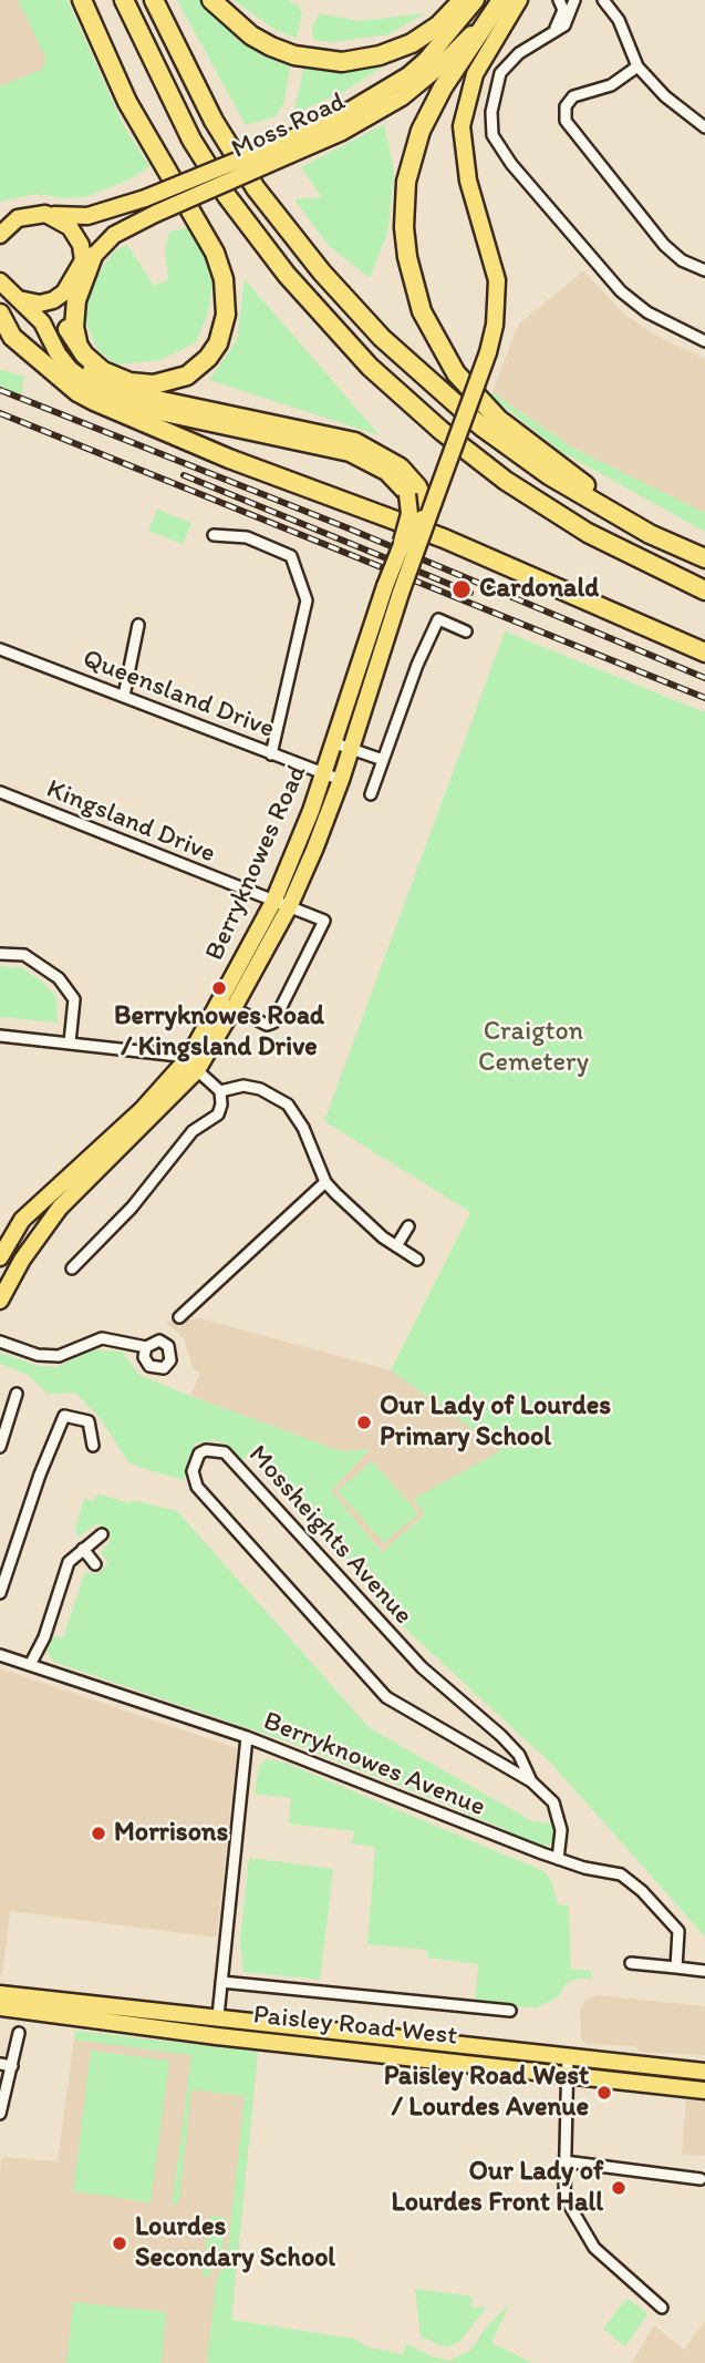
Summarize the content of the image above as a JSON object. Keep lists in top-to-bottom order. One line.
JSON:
{"streets":{"main road":["Moss Road","Berryknowes Road","Paisley Road West"],"street":["Queensland Drive","Kingsland Drive","Mossheights Avenue","Berryknowes Avenue"]},"crossings":[["Queensland Drive","Berryknowes Road"],["Kingsland Drive","Berryknowes Road"],["Mossheights Avenue","Berryknowes Avenue"]],"parks":["Craigton Cemetery"],"places":["Cardonald","Berryknowes Road / Kingsland Drive","Our Lady of Lourdes Primary School","Morrisons","Paisley Road West / Lourdes Avenue","Our Lady of Lourdes Front Hall","Lourdes Secondary School"]}
